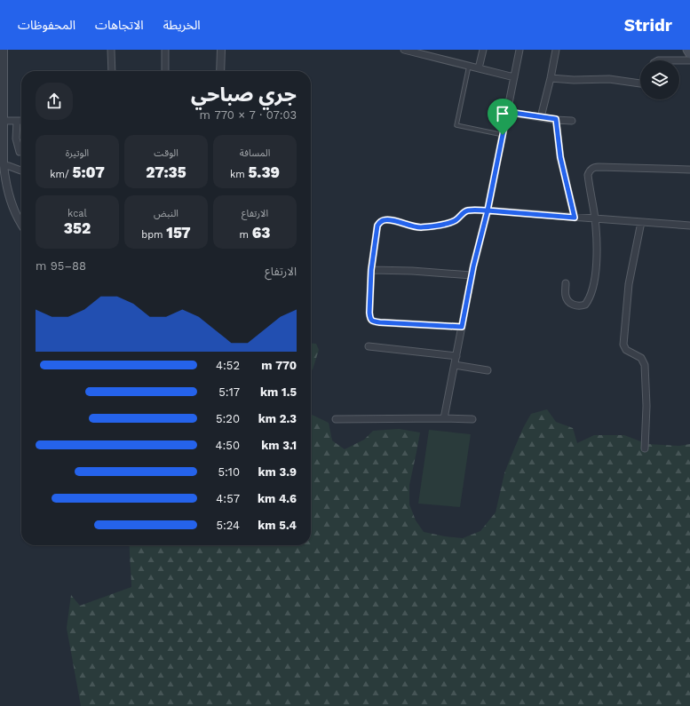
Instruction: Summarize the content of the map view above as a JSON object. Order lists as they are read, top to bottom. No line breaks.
{"page":{"header":"Stridr","nav":["الخريطة","الاتجاهات","المحفوظات"],"heading":["جري صباحي","07:03 · 7 × 770 m"],"stats":[["المسافة","5.39 km"],["الوقت","27:35"],["الوتيرة","5:07 /km"],["الارتفاع","63 m"],["النبض","157 bpm"],["kcal","352"]],"chart":["الارتفاع","88–95 m"],"list":[{"name":"770 m","note":"4:52"},{"name":"1.5 km","note":"5:17"},{"name":"2.3 km","note":"5:20"},{"name":"3.1 km","note":"4:50"},{"name":"3.9 km","note":"5:10"},{"name":"4.6 km","note":"4:57"},{"name":"5.4 km","note":"5:24"}]}}
